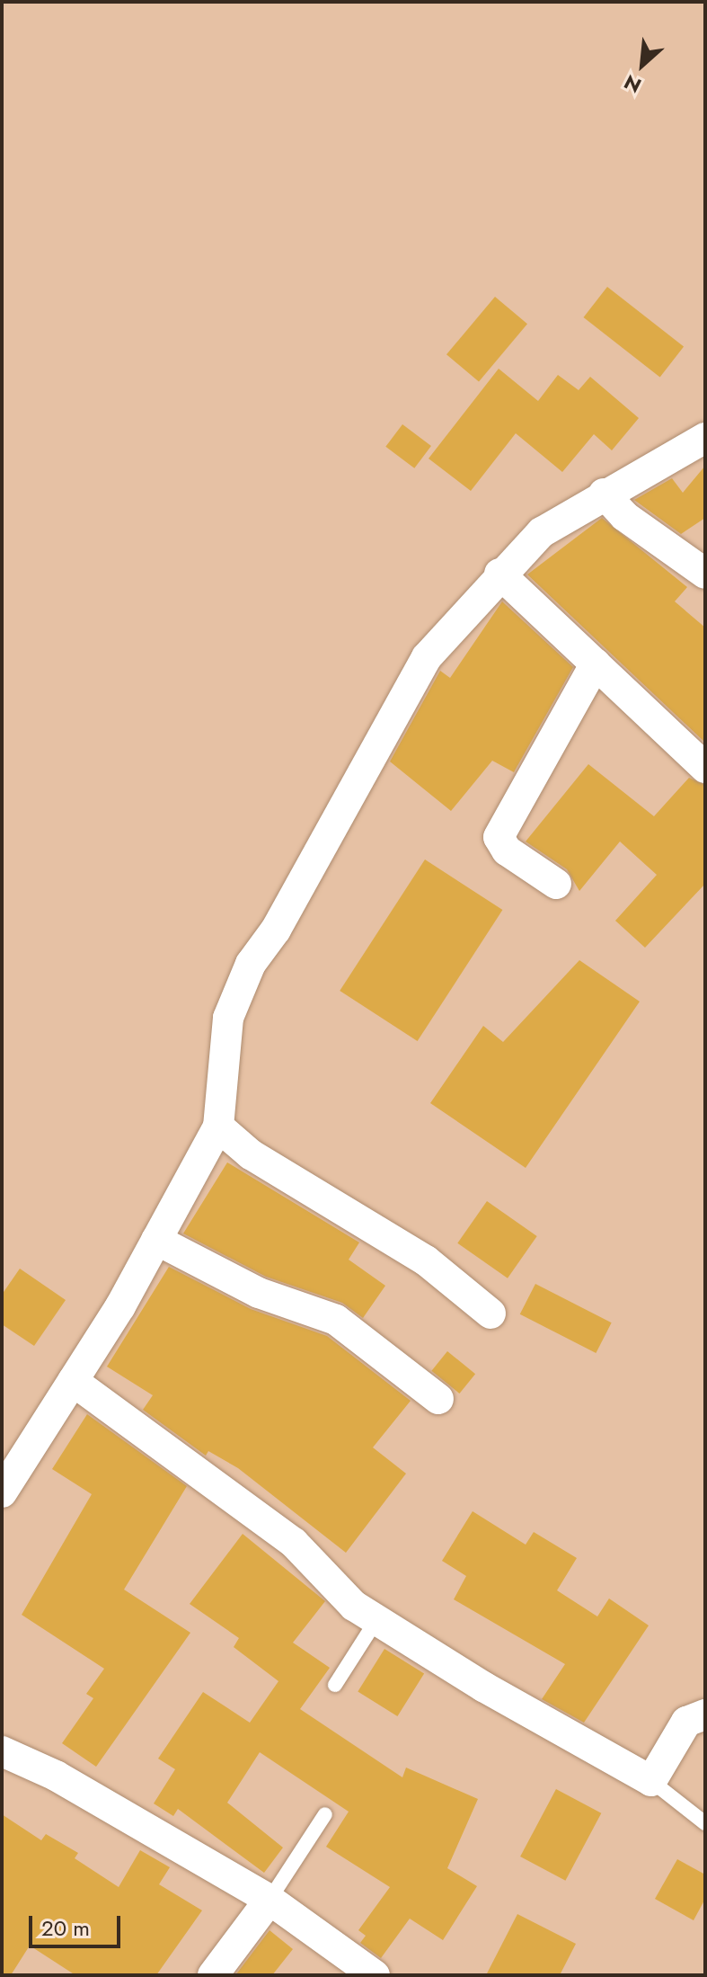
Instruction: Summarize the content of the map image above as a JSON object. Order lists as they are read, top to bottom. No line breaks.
{"scale_bar":"20 m","north":"bottom left"}
